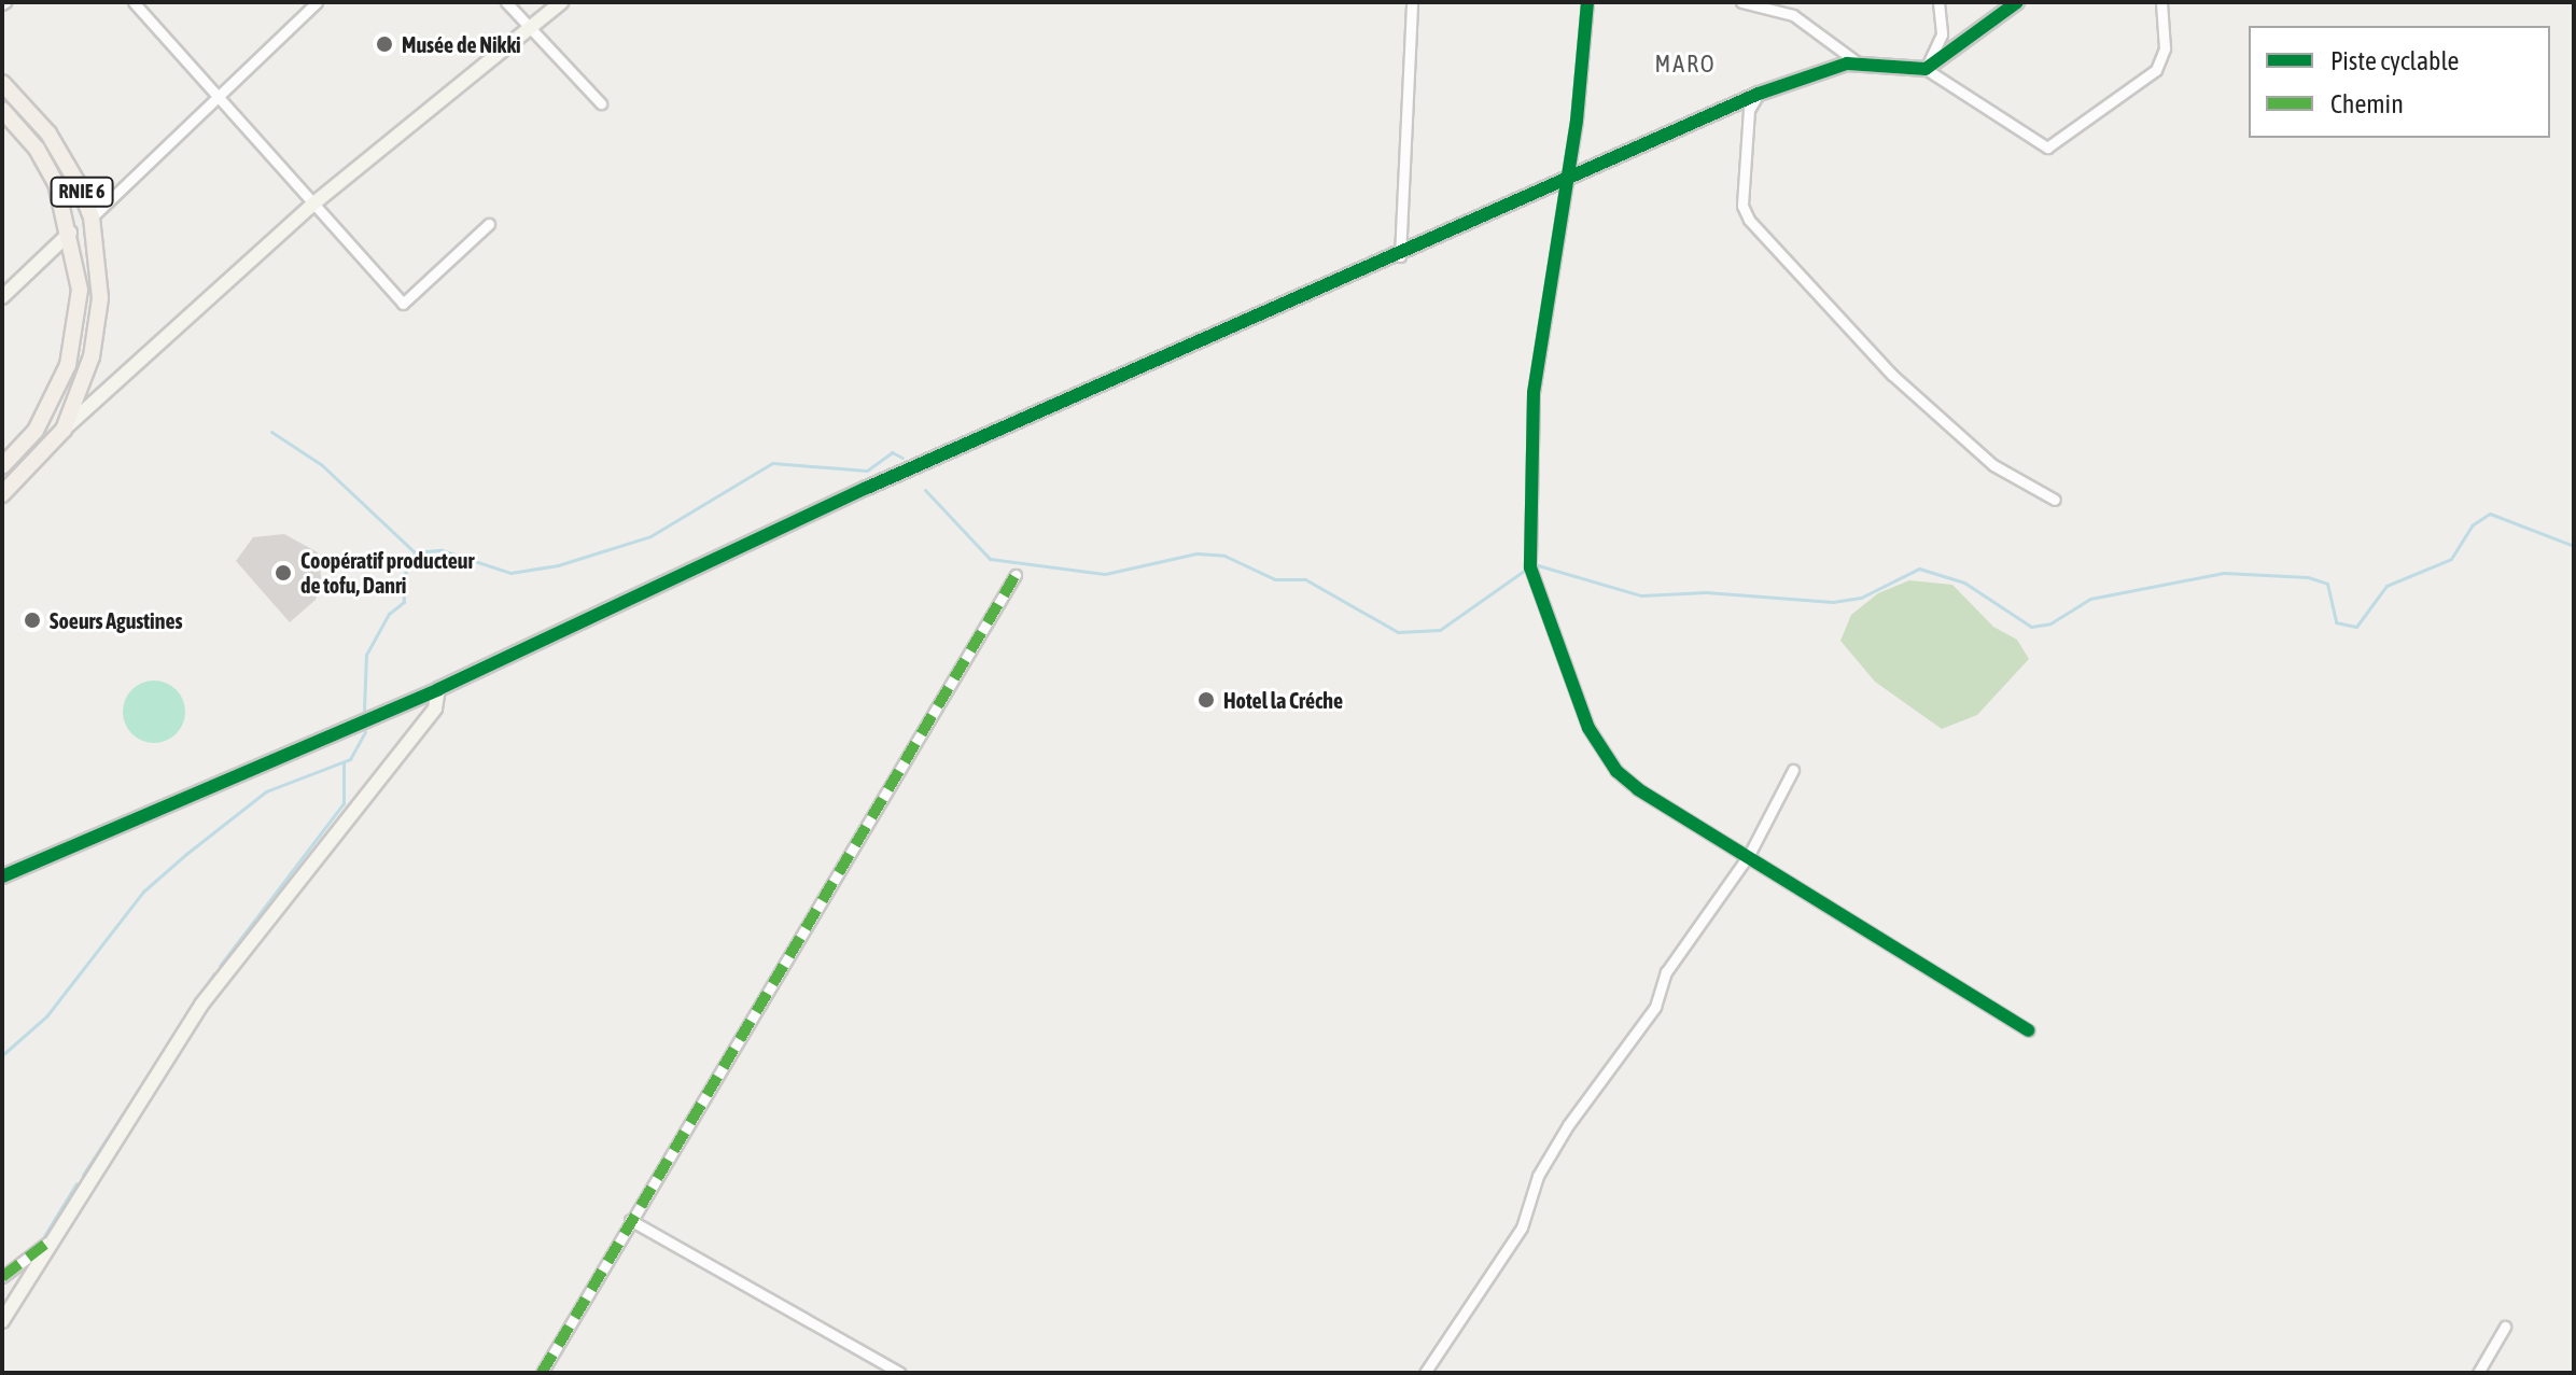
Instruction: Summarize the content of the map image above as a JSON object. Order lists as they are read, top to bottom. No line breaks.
{"streets":{"main road":["RNIE 6"]},"districts":["MARO"],"places":["Musée de Nikki","Coopératif producteur de tofu, Danri","Soeurs Agustines","Hotel la Créche"],"legend":["Piste cyclable","Chemin"]}
